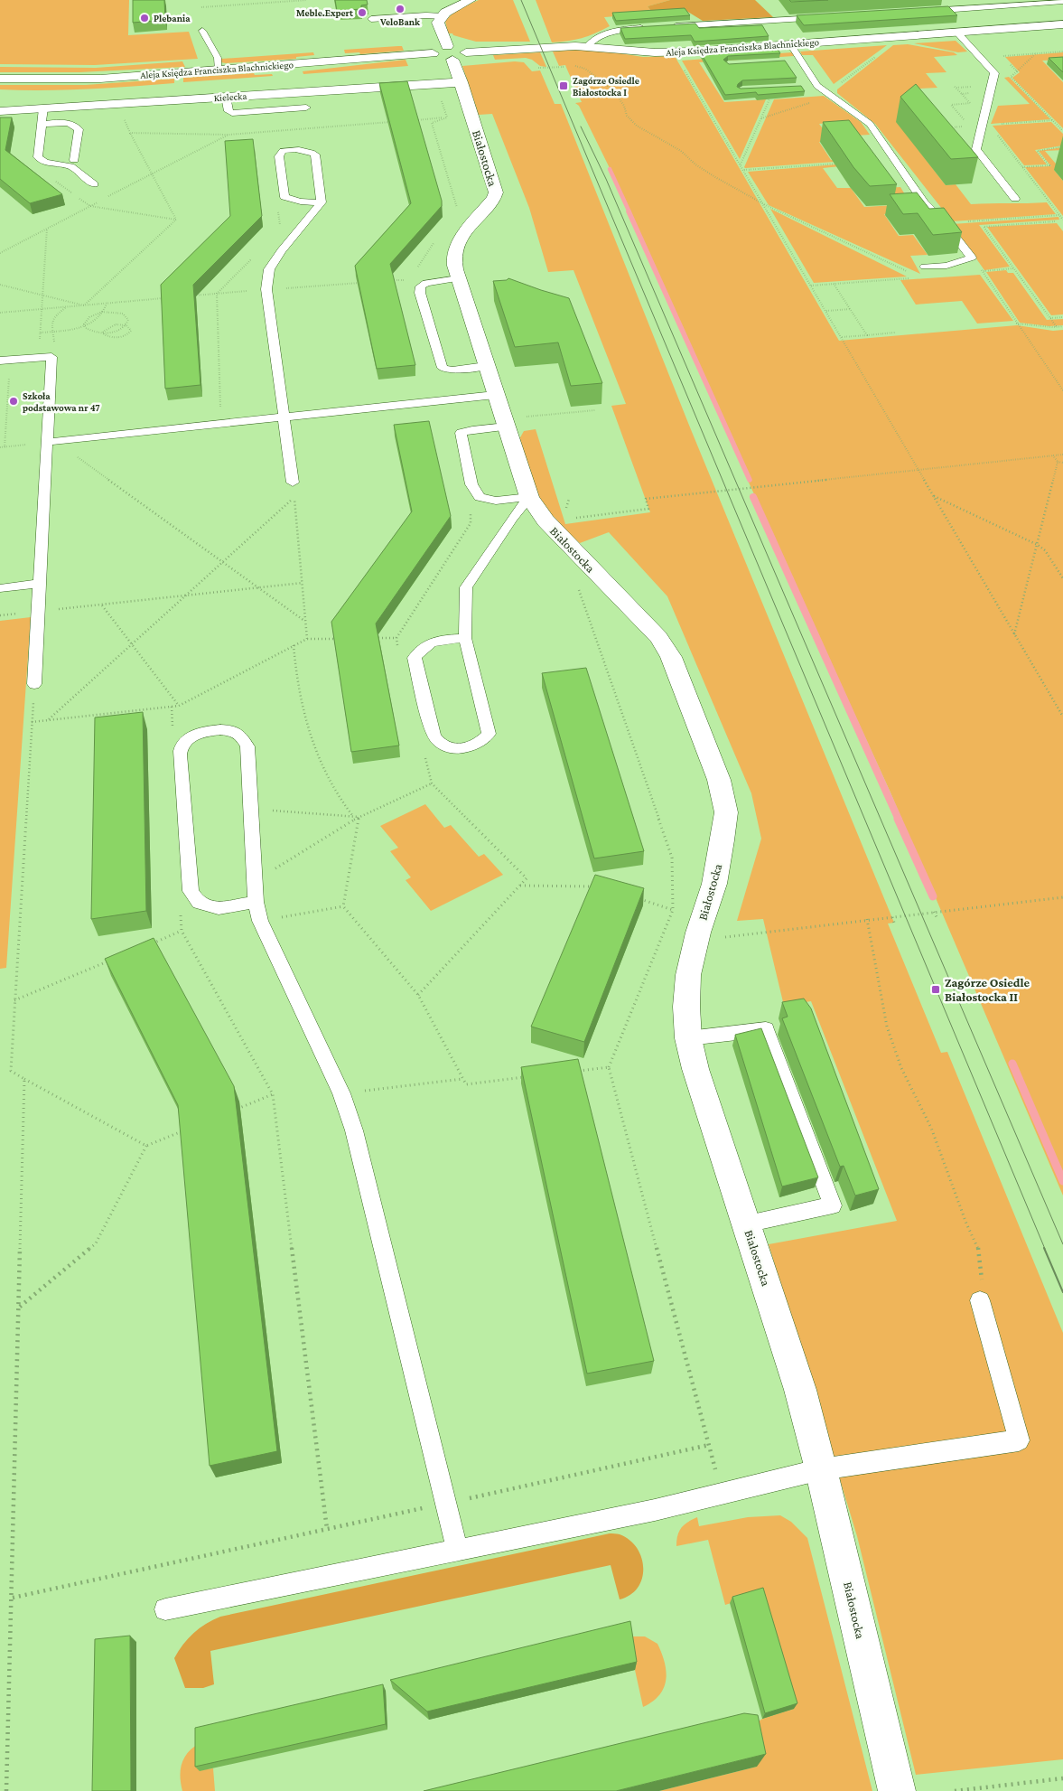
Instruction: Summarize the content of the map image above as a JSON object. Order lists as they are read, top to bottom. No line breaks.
{"streets":{"street":["Aleja Księdza Franciszka Blachnickiego","Kielecka","Białostocka"]},"crossings":[["Kielecka","Białostocka"]],"places":{"other":["VeloBank","Meble.Expert","Plebania","Szkoła podstawowa nr 47"],"transit":["Zagórze Osiedle Białostocka I","Zagórze Osiedle Białostocka II"]}}
